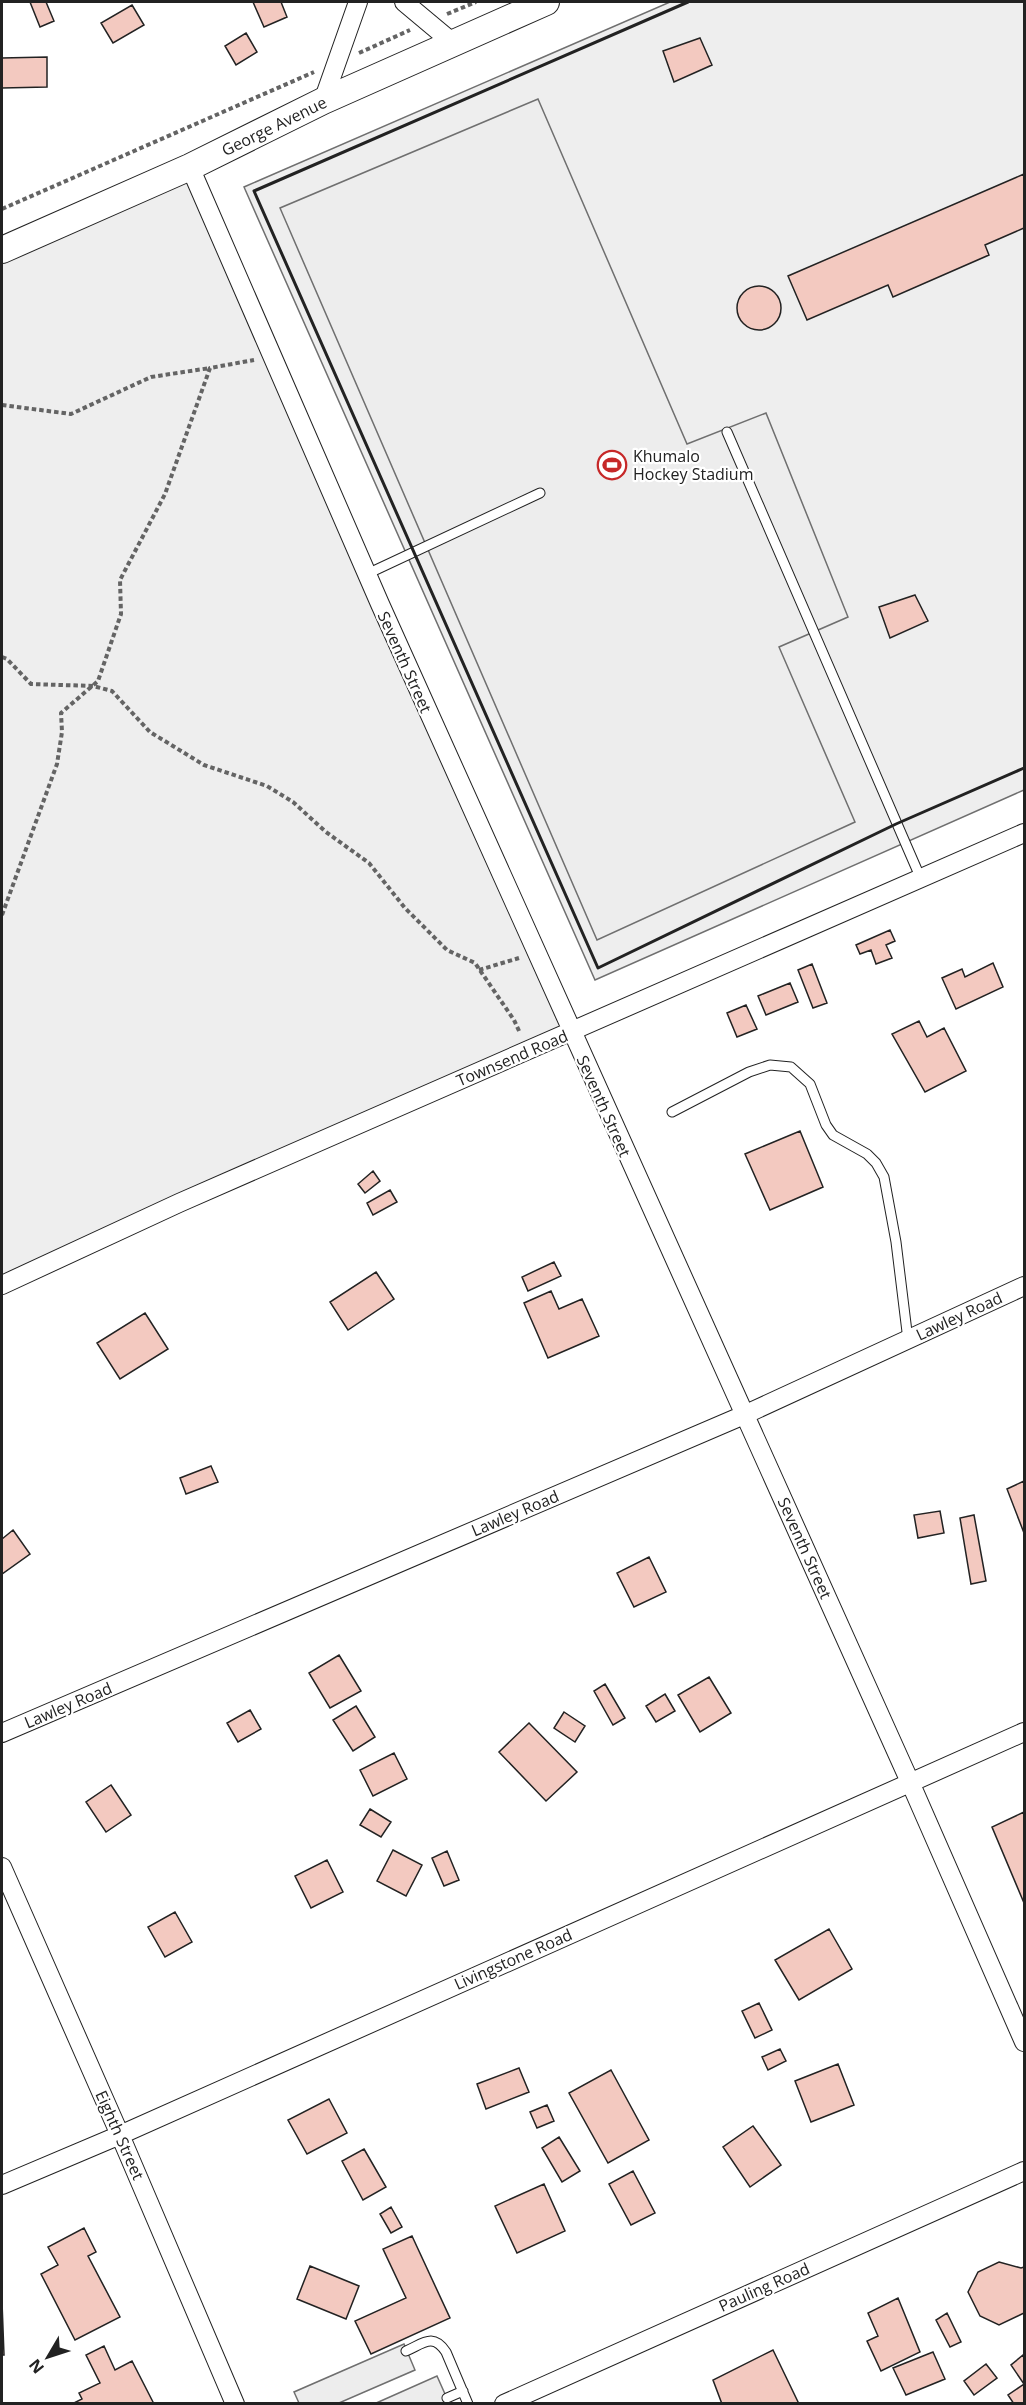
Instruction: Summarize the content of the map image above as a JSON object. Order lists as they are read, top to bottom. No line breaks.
{"streets":{"main road":["George Avenue"],"street":["Seventh Street","Townsend Road","Lawley Road","Livingstone Road","Eighth Street","Pauling Road"]},"crossings":[["George Avenue","Seventh Street"],["Seventh Street","Townsend Road"],["Seventh Street","Lawley Road"],["Seventh Street","Livingstone Road"],["Livingstone Road","Eighth Street"]],"places":{"sports":["Khumalo Hockey Stadium"]},"north":"bottom left"}
